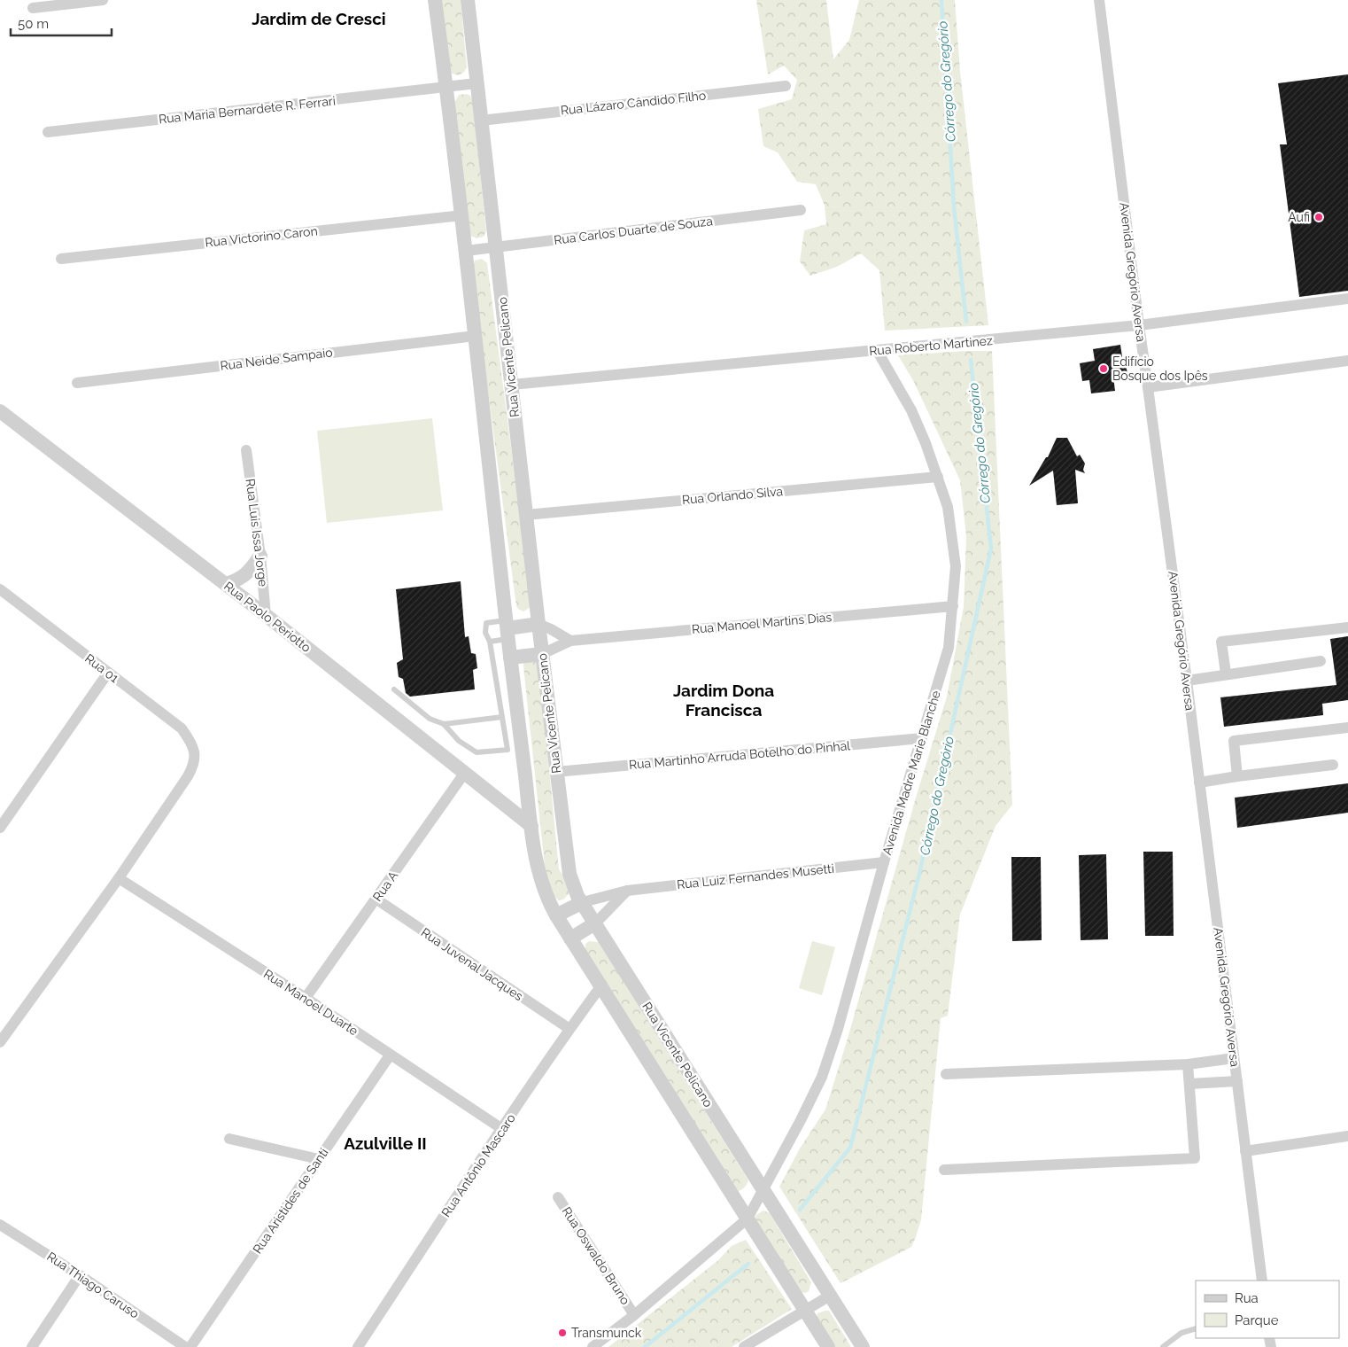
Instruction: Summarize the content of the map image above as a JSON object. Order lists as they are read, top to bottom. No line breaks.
{"streets":{"street":["Rua Lázaro Cândido Filho","Rua Maria Bernardete R. Ferrari","Rua Carlos Duarte de Souza","Rua Victorino Caron","Avenida Gregório Aversa","Rua Roberto Martinez","Rua Vicente Pelicano","Rua Neide Sampaio","Rua Orlando Silva","Rua Luis Issa Jorge","Rua Paolo Periotto","Rua Manoel Martins Dias","Rua 01","Rua Martinho Arruda Botelho do Pinhal","Avenida Madre Marie Blanche","Rua Luiz Fernandes Musetti","Rua A","Rua Juvenal Jacques","Rua Manoel Duarte","Rua Antônio Mascaro","Rua Aristides de Santi","Rua Oswaldo Bruno","Rua Thiago Caruso"]},"crossings":[["Rua Lázaro Cândido Filho","Rua Vicente Pelicano"],["Rua Maria Bernardete R. Ferrari","Rua Vicente Pelicano"],["Rua Carlos Duarte de Souza","Rua Vicente Pelicano"],["Avenida Gregório Aversa","Rua Roberto Martinez"],["Rua Roberto Martinez","Rua Vicente Pelicano"],["Rua Roberto Martinez","Avenida Madre Marie Blanche"],["Rua Vicente Pelicano","Rua Orlando Silva"],["Rua Vicente Pelicano","Rua Manoel Martins Dias"],["Rua Vicente Pelicano","Rua Martinho Arruda Botelho do Pinhal"],["Rua Vicente Pelicano","Avenida Madre Marie Blanche"],["Rua Vicente Pelicano","Rua Luiz Fernandes Musetti"],["Rua Orlando Silva","Avenida Madre Marie Blanche"],["Rua Luis Issa Jorge","Rua Paolo Periotto"],["Rua Paolo Periotto","Rua A"],["Rua Manoel Martins Dias","Avenida Madre Marie Blanche"],["Rua 01","Rua Manoel Duarte"],["Rua Martinho Arruda Botelho do Pinhal","Avenida Madre Marie Blanche"],["Avenida Madre Marie Blanche","Rua Luiz Fernandes Musetti"],["Avenida Madre Marie Blanche","Rua Oswaldo Bruno"],["Rua A","Rua Juvenal Jacques"],["Rua A","Rua Manoel Duarte"],["Rua Juvenal Jacques","Rua Antônio Mascaro"],["Rua Manoel Duarte","Rua Antônio Mascaro"],["Rua Manoel Duarte","Rua Aristides de Santi"]],"districts":["Jardim de Cresci","Jardim Dona Francisca","Azulville II"],"water":["Córrego do Gregório"],"places":["Aufi","Edifício Bosque dos Ipês","Transmunck"],"legend":["Rua","Parque"],"scale_bar":"50 m"}
